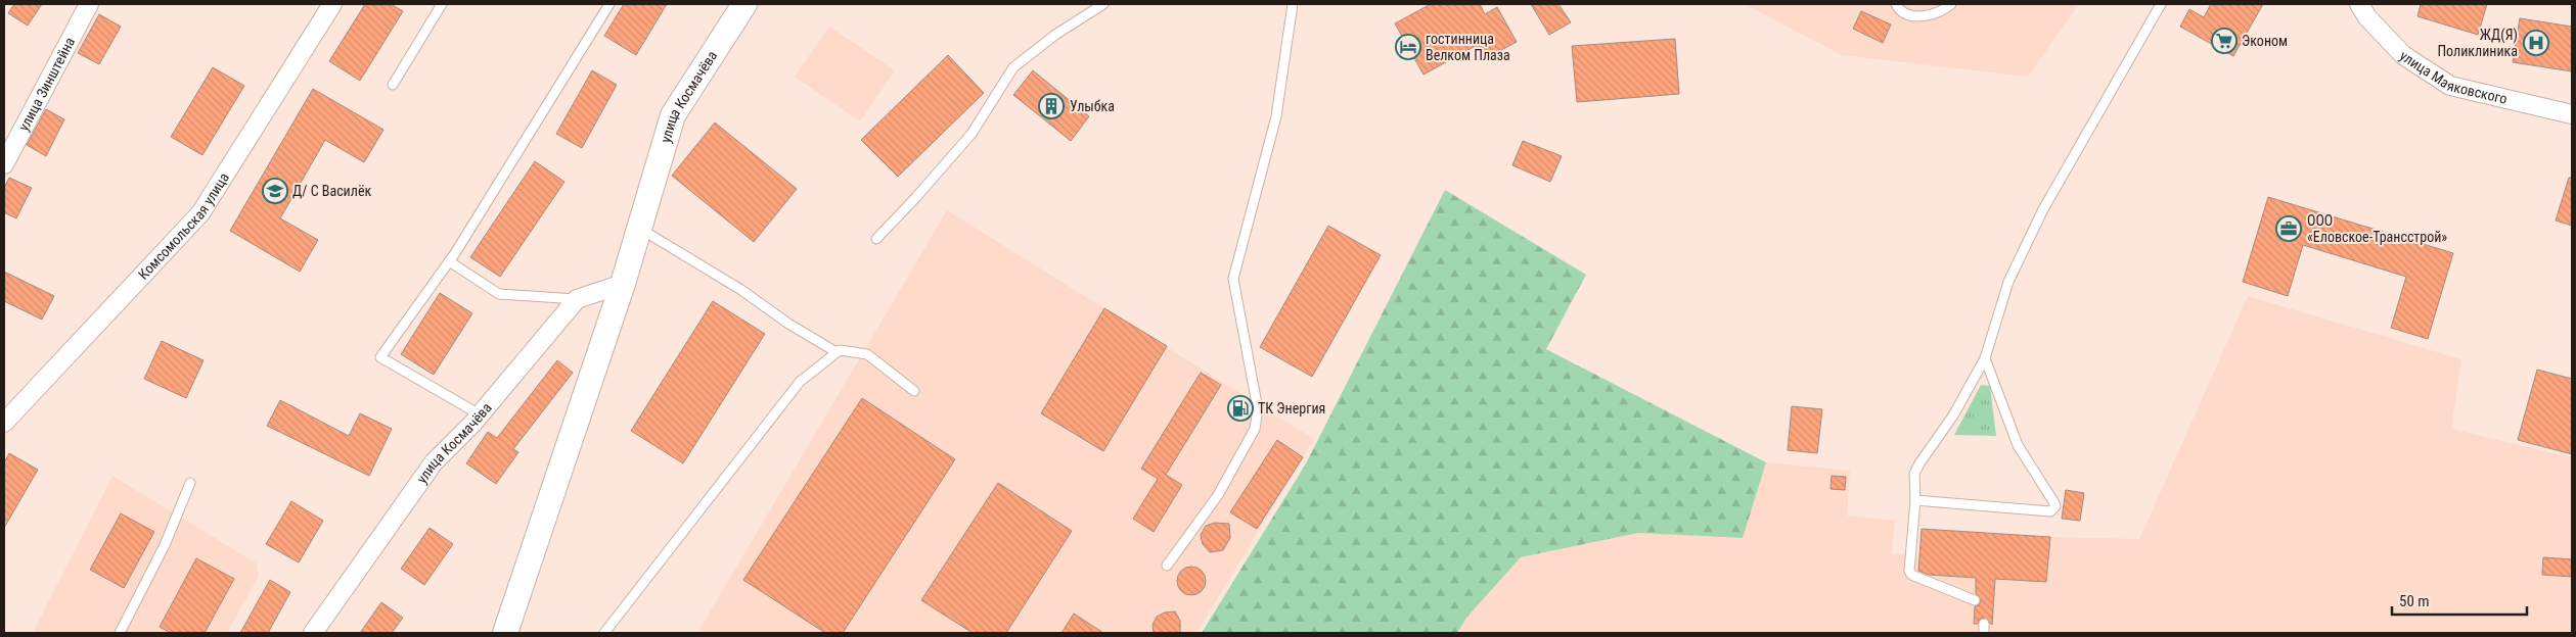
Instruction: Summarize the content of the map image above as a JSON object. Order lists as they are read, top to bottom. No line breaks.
{"streets":{"main road":["улица Космачёва"],"street":["улица Маяковского","улица Зинштейна","Комсомольская улица"]},"places":{"supermarket":["Эконом"],"hospital":["ЖД(Я) Поликлиника"],"hotel":["гостинница Велком Плаза"],"building":["Улыбка"],"school or university":["Д/ С Василёк"],"office":["ООО «Еловское-Трансстрой»"],"fuel station":["ТК Энергия"]},"scale_bar":"50 m"}
